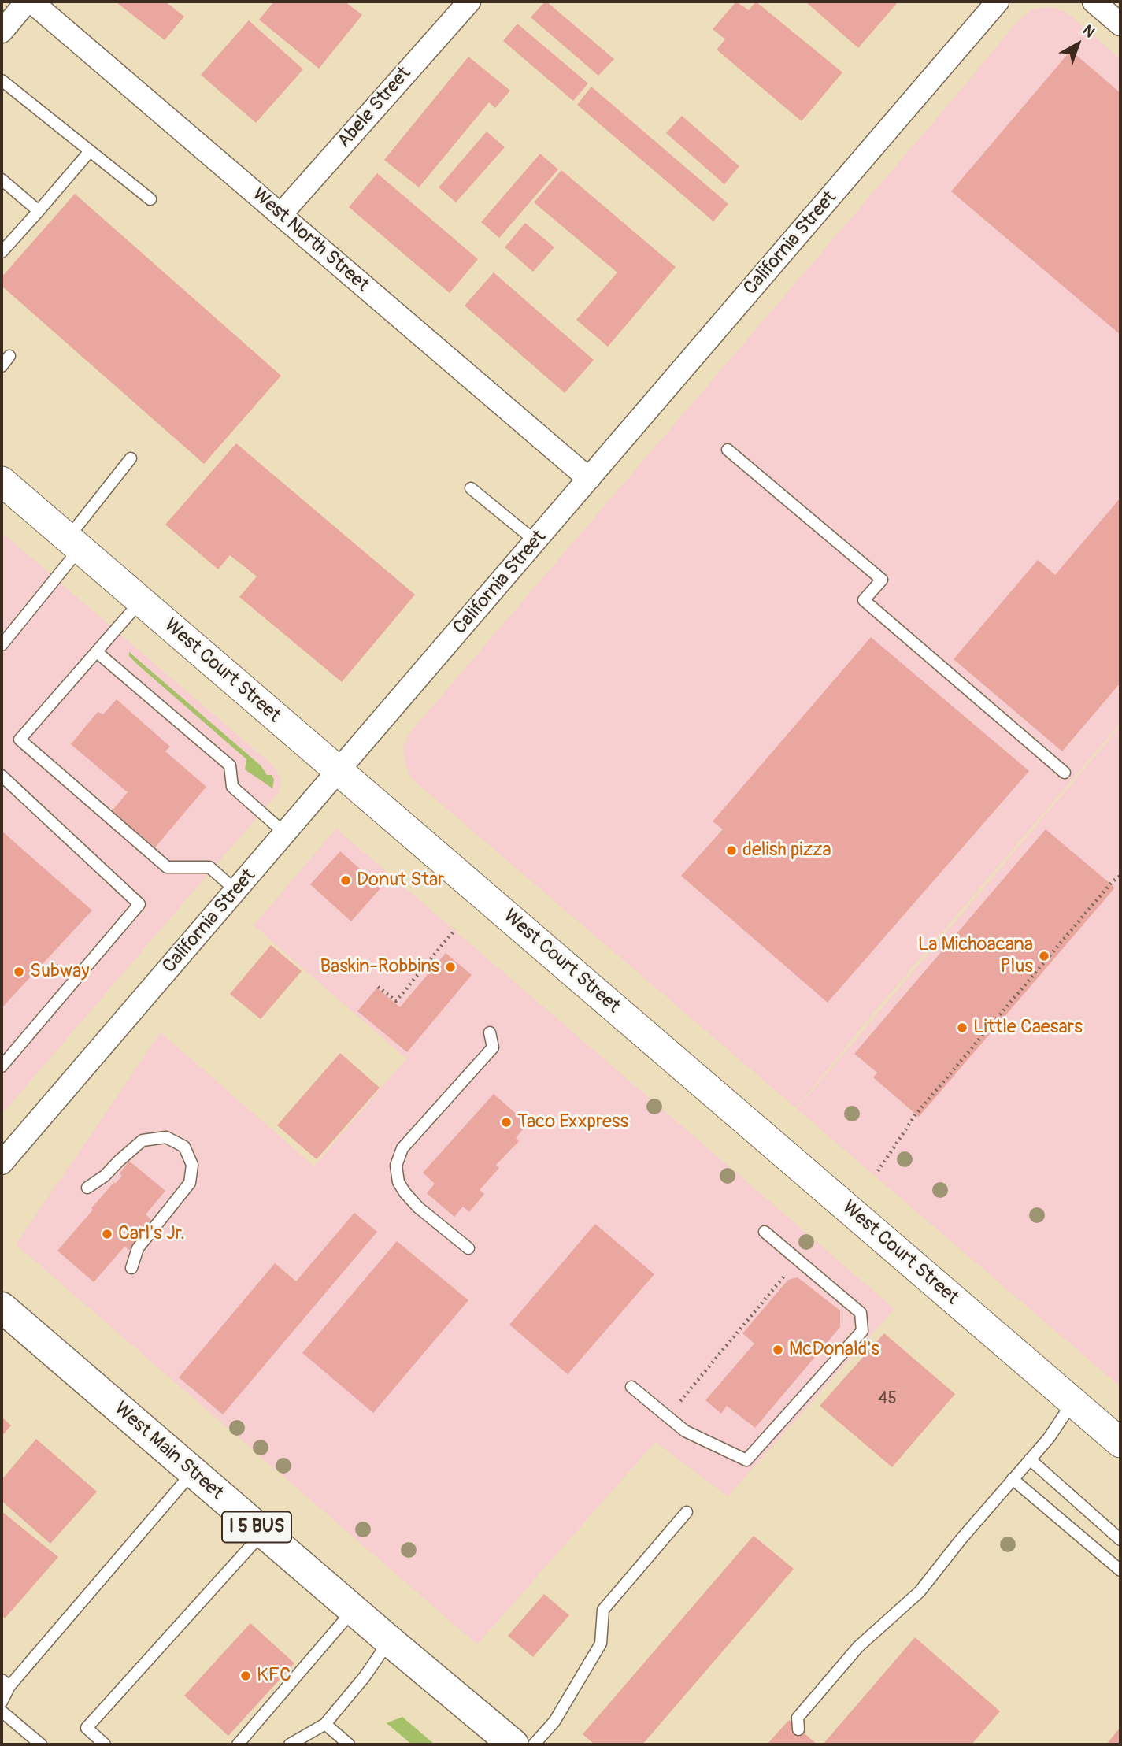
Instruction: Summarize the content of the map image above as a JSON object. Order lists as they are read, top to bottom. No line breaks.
{"streets":{"main road":["West Main Street","I 5 BUS"],"street":["Abele Street","West North Street","California Street","West Court Street"]},"crossings":[["Abele Street","West North Street"],["West North Street","California Street"],["California Street","West Court Street"]],"places":["delish pizza","Donut Star","La Michoacana Plus","Baskin-Robbins","Subway","Little Caesars","Taco Exxpress","Carl's Jr.","McDonald's","KFC"],"house_numbers":["45"],"north":"top right"}
